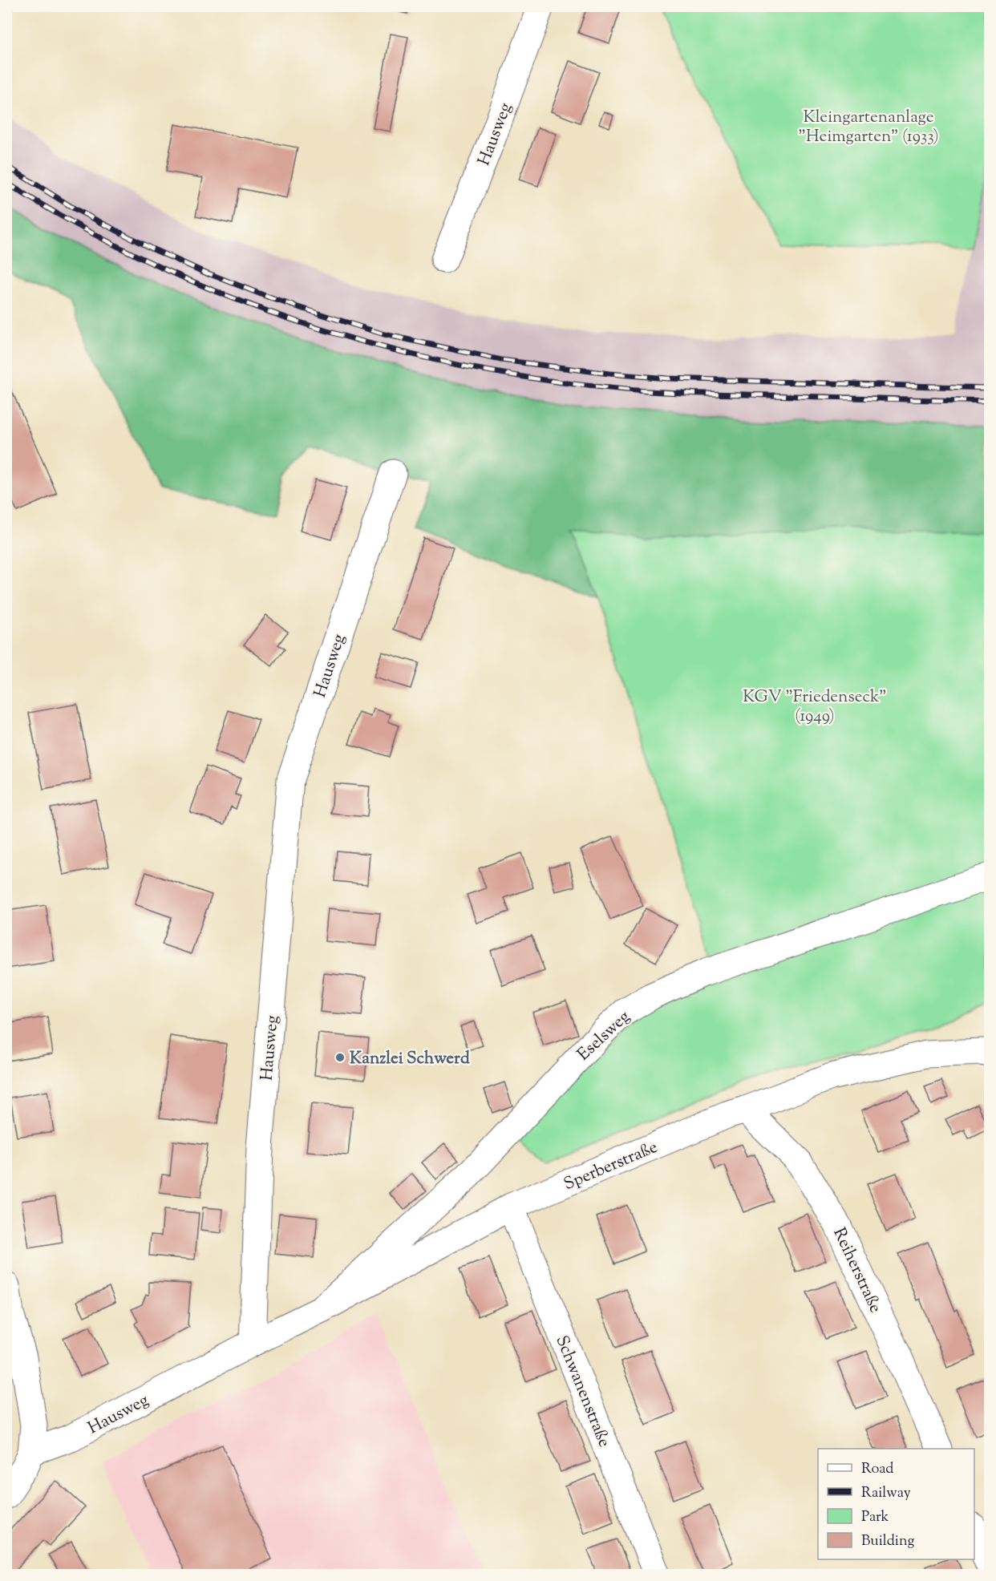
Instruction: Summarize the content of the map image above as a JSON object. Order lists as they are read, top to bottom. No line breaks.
{"streets":{"street":["Hausweg","Eselsweg","Sperberstraße","Reiherstraße","Schwanenstraße"]},"crossings":[["Hausweg","Sperberstraße"],["Eselsweg","Sperberstraße"],["Sperberstraße","Reiherstraße"],["Sperberstraße","Schwanenstraße"]],"parks":["Kleingartenanlage \"Heimgarten\" (1933)","KGV \"Friedenseck\" (1949)"],"places":["Kanzlei Schwerd"],"legend":["Road","Railway","Park","Building"]}
